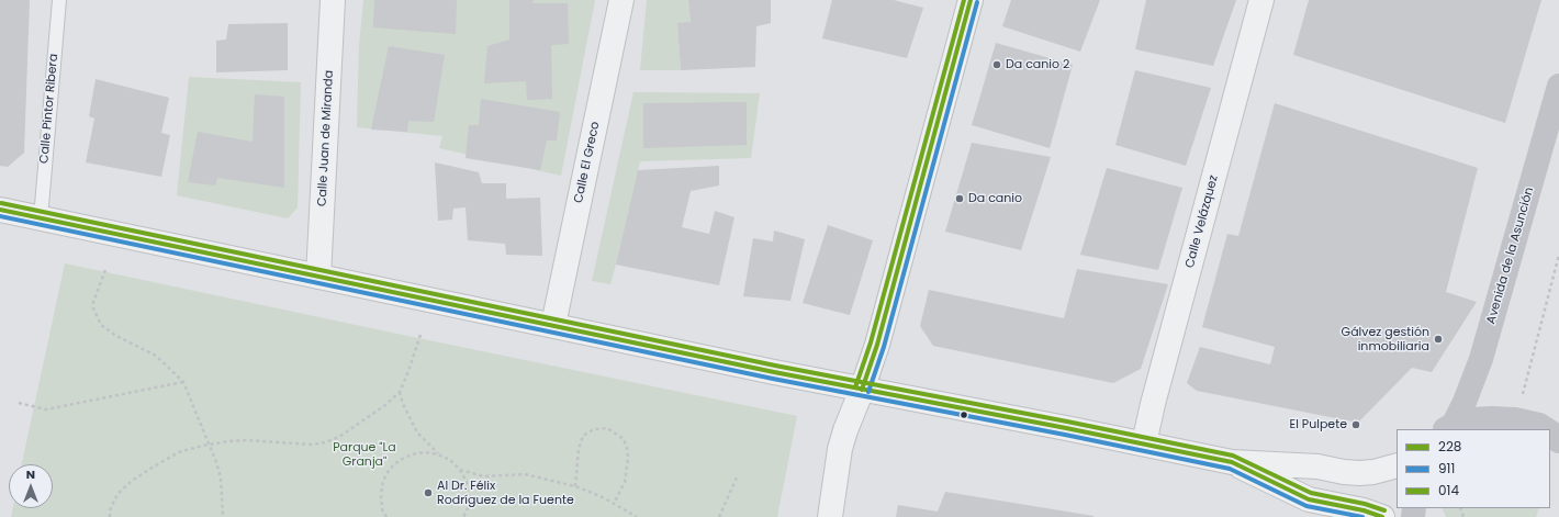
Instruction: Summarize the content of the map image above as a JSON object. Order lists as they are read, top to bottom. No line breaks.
{"streets":{"main road":["Avenida de la Asunción"],"street":["Calle Juan de Miranda","Calle El Greco","Calle Velázquez"],"lane":["Calle Pintor Ribera"]},"parks":["Parque \"La Granja\""],"places":["Da canio 2","Da canio","Gálvez gestión inmobiliaria","El Pulpete","Al Dr. Félix Rodríguez de la Fuente"],"lines":["transit line 228","transit line 014","transit line 911"],"legend":["228","911","014"],"north":"top"}
